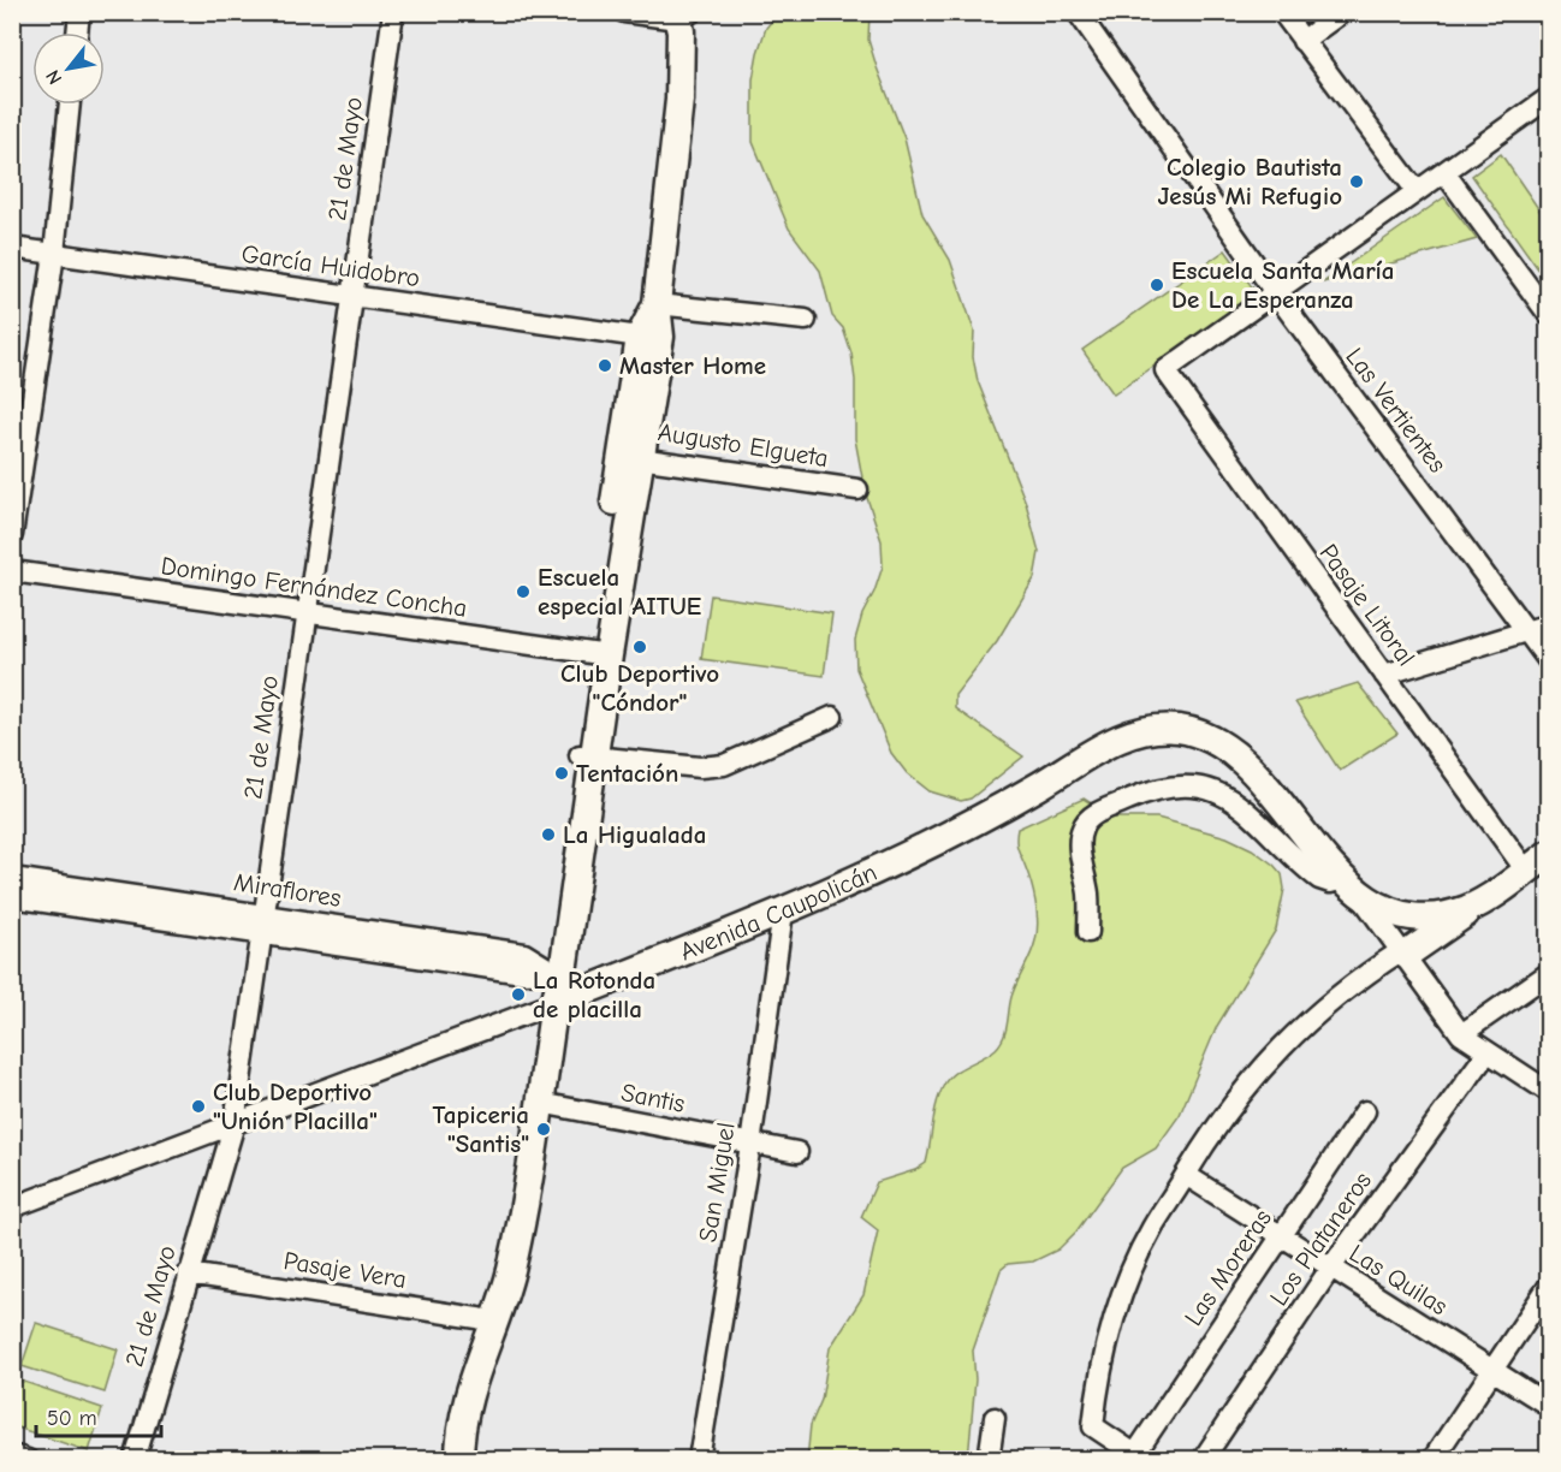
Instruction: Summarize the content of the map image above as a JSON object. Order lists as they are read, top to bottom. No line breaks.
{"streets":{"main road":["Avenida Caupolicán"],"street":["21 de Mayo","García Huidobro","Las Vertientes","Augusto Elgueta","Domingo Fernández Concha","Pasaje Litoral","Miraflores","Santis","San Miguel","Los Plataneros","Las Moreras","Pasaje Vera","Las Quilas"]},"crossings":[["21 de Mayo","García Huidobro"],["21 de Mayo","Domingo Fernández Concha"],["21 de Mayo","Miraflores"],["21 de Mayo","Avenida Caupolicán"],["21 de Mayo","Pasaje Vera"],["Las Vertientes","Pasaje Litoral"],["Avenida Caupolicán","San Miguel"],["Santis","San Miguel"],["Los Plataneros","Las Quilas"],["Las Moreras","Las Quilas"]],"places":["Colegio Bautista Jesús Mi Refugio","Escuela Santa María De La Esperanza","Master Home","Escuela especial AITUE","Club Deportivo \"Cóndor\"","Tentación","La Higualada","La Rotonda de placilla","Club Deportivo \"Unión Placilla\"","Tapiceria \"Santis\""],"scale_bar":"50 m","north":"bottom left"}
